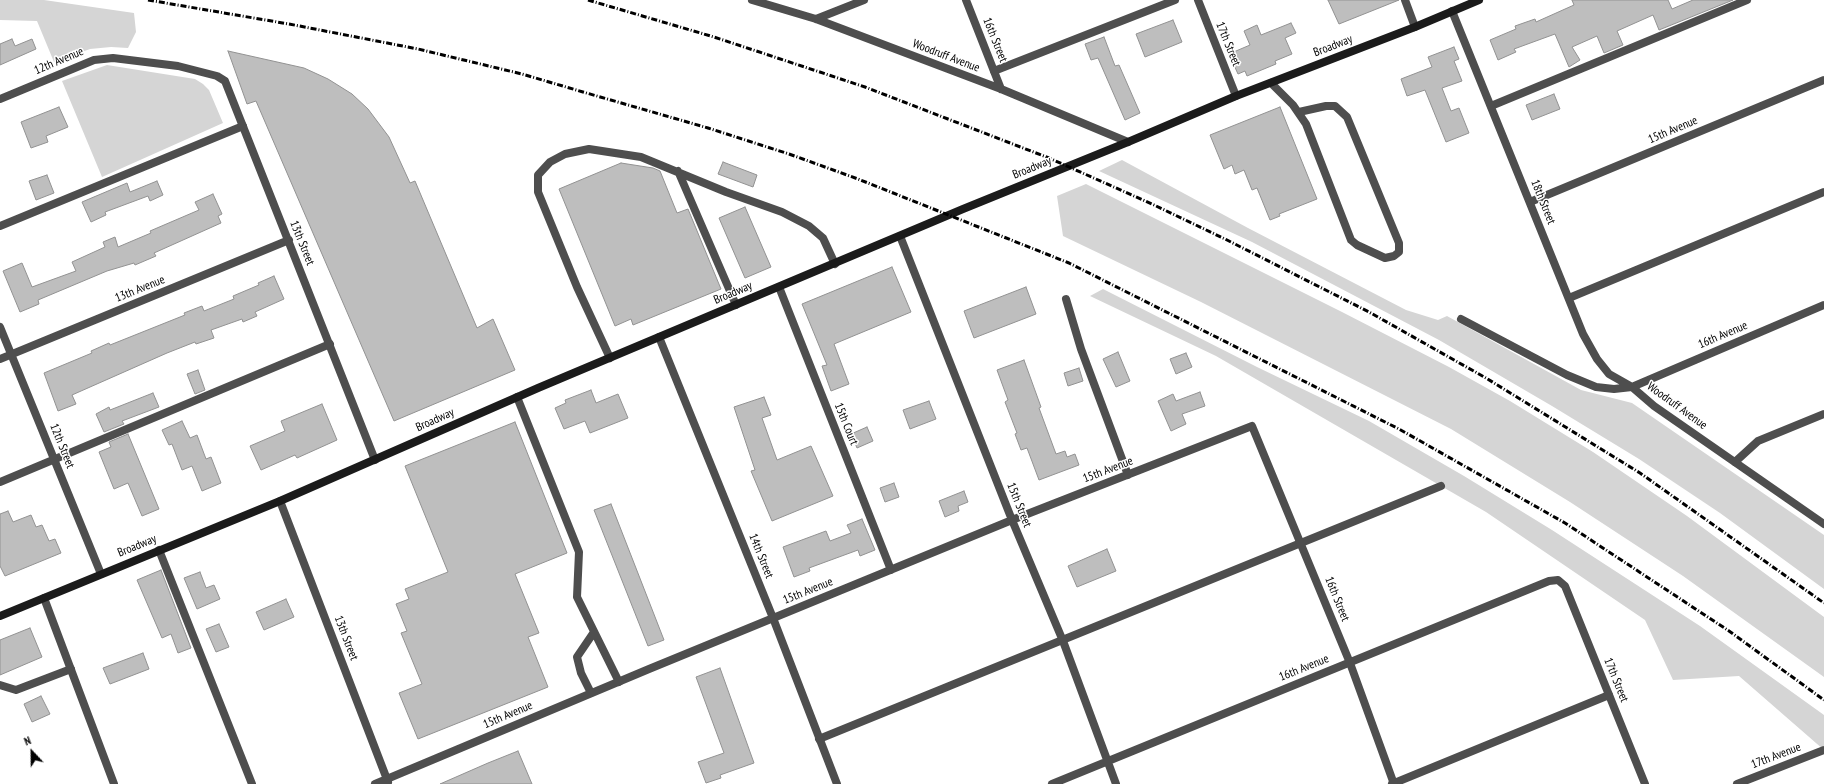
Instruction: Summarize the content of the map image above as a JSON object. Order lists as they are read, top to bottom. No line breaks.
{"streets":{"main road":["Broadway"],"street":["16th Street","17th Street","Woodruff Avenue","12th Avenue","15th Avenue","18th Street","13th Street","13th Avenue","16th Avenue","15th Court","12th Street","15th Street","14th Street","17th Avenue"]},"crossings":[["16th Street","Woodruff Avenue"],["16th Street","15th Avenue"],["16th Street","16th Avenue"],["17th Street","Broadway"],["17th Street","16th Avenue"],["Broadway","Woodruff Avenue"],["Broadway","18th Street"],["Broadway","13th Street"],["Broadway","15th Court"],["Broadway","12th Street"],["Broadway","15th Street"],["Broadway","14th Street"],["Woodruff Avenue","18th Street"],["Woodruff Avenue","16th Avenue"],["12th Avenue","13th Street"],["15th Avenue","18th Street"],["15th Avenue","13th Street"],["15th Avenue","15th Court"],["15th Avenue","15th Street"],["15th Avenue","14th Street"],["18th Street","16th Avenue"],["13th Street","13th Avenue"],["13th Avenue","12th Street"],["16th Avenue","15th Street"]],"north":"top"}
